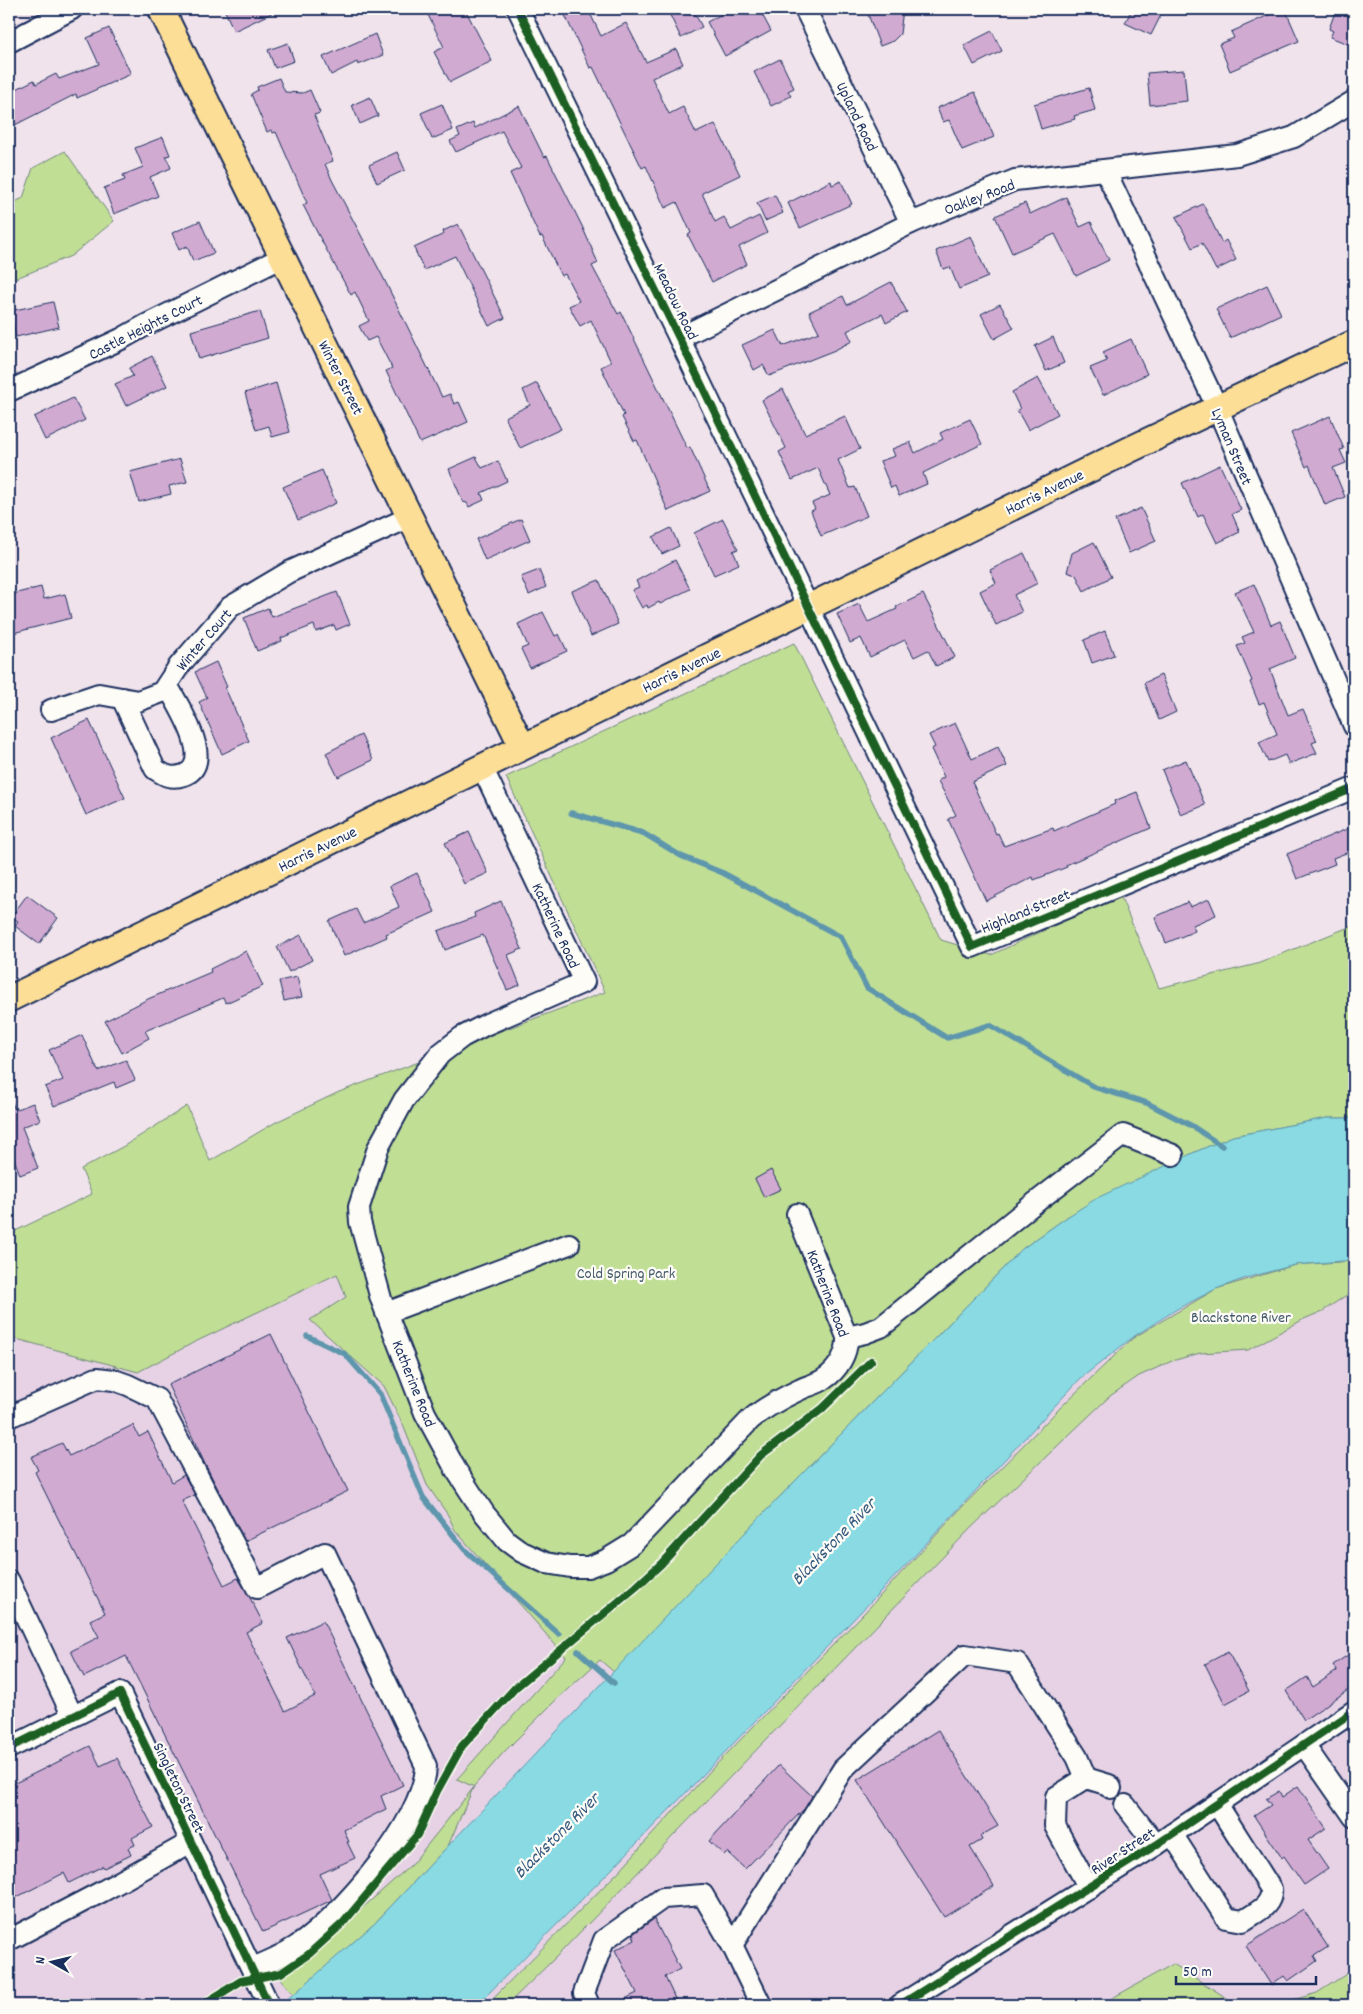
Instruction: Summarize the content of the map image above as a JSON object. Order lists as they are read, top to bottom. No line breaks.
{"streets":{"main road":["Winter Street","Harris Avenue"],"street":["Upland Road","Oakley Road","Meadow Road","Castle Heights Court","Lyman Street","Winter Court","Highland Street","Katherine Road","Singleton Street","River Street"]},"crossings":[["Upland Road","Oakley Road"],["Oakley Road","Meadow Road"],["Oakley Road","Lyman Street"],["Meadow Road","Harris Avenue"],["Meadow Road","Highland Street"],["Castle Heights Court","Winter Street"],["Winter Street","Harris Avenue"],["Winter Street","Winter Court"],["Lyman Street","Harris Avenue"],["Harris Avenue","Highland Street"],["Harris Avenue","Katherine Road"]],"water":["Blackstone River"],"parks":["Cold Spring Park","Blackstone River"],"scale_bar":"50 m","north":"left"}
